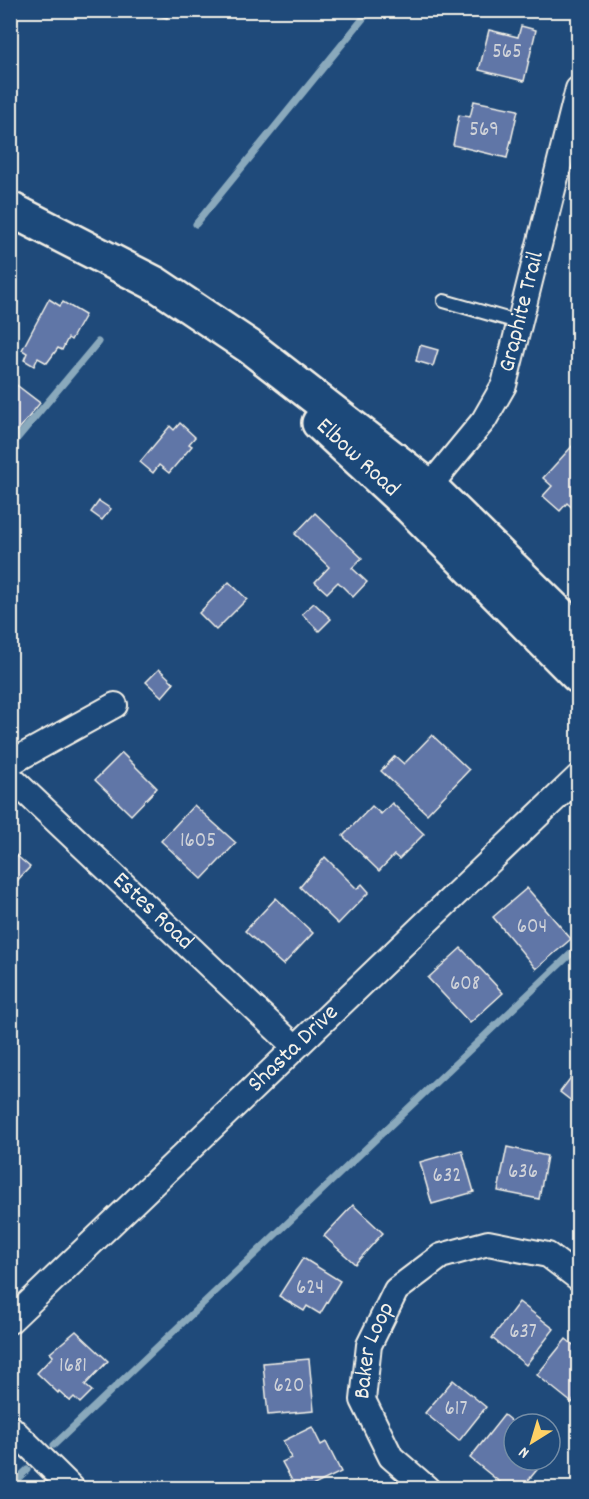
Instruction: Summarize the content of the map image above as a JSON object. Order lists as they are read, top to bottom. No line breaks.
{"streets":{"main road":["Elbow Road"],"street":["Graphite Trail","Estes Road","Shasta Drive","Baker Loop"]},"crossings":[["Graphite Trail","Elbow Road"],["Estes Road","Shasta Drive"]],"house_numbers":["565","569","1605","604","608","636","632","624","637","1681","620","617"],"north":"bottom left"}
